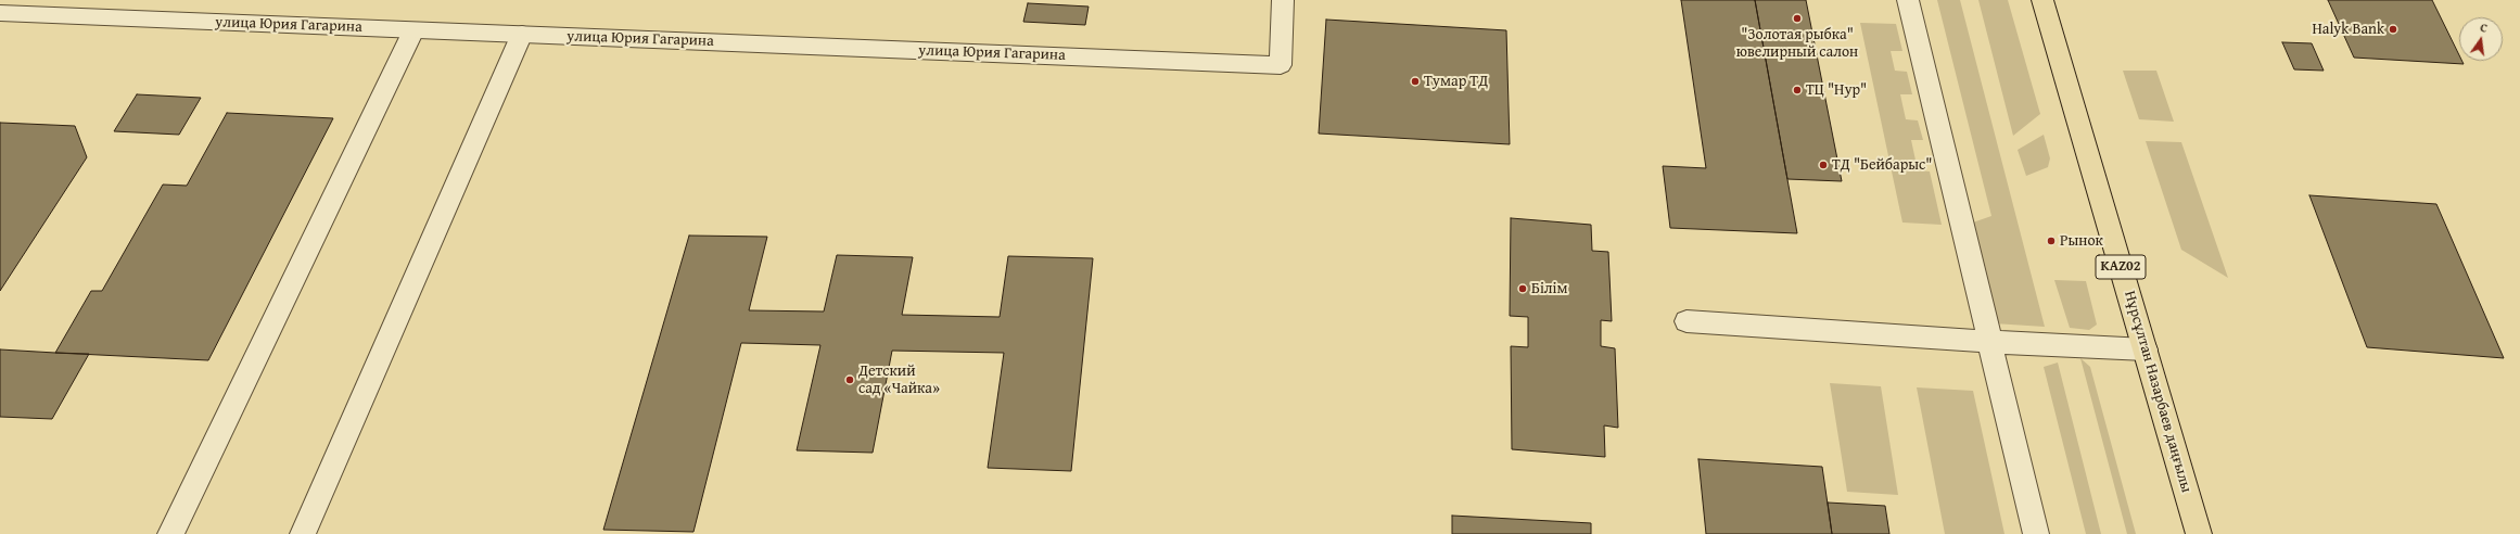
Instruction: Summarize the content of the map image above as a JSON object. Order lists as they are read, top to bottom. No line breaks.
{"streets":{"highway":["KАZ02","Нұрсұлтан Назарбаев даңғылы"],"street":["улица Юрия Гагарина"]},"places":["\"Золотая рыбка\" ювелирный салон","Halyk Bank","Тумар ТД","ТЦ \"Нур\"","ТД \"Бейбарыс\"","Рынок","Білім","Детский сад «Чайка»"],"north":"top"}
